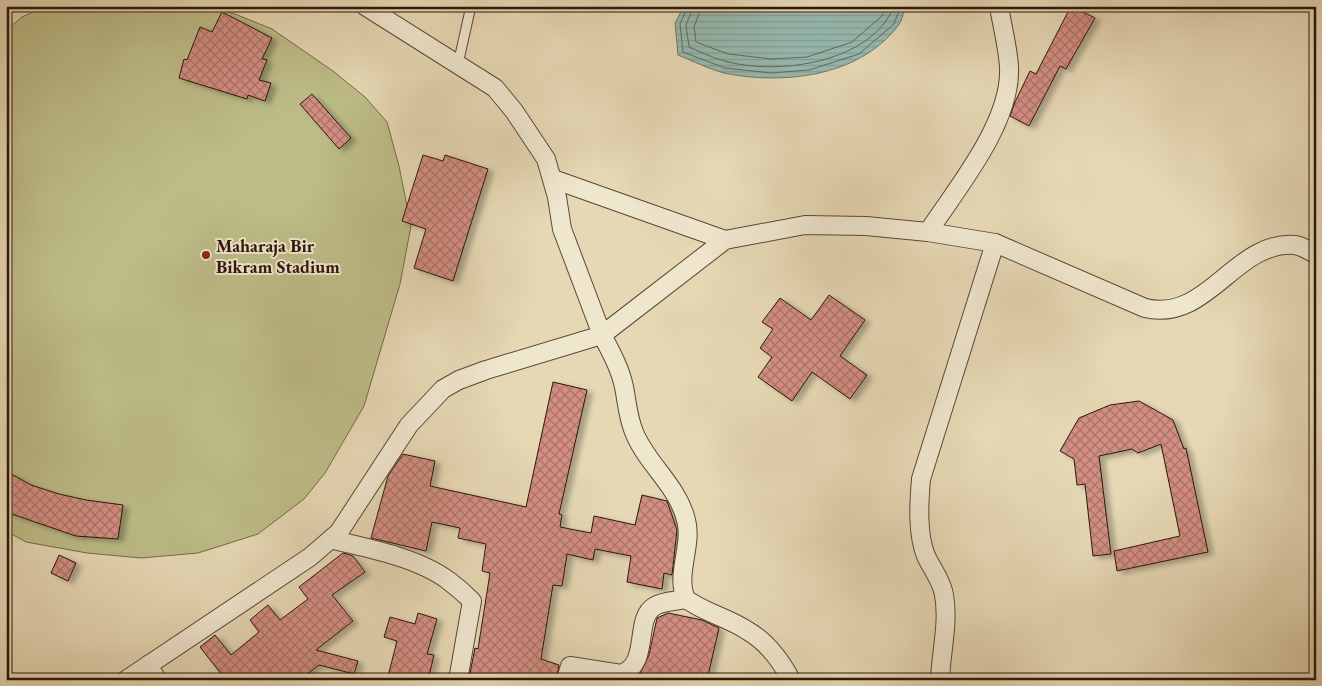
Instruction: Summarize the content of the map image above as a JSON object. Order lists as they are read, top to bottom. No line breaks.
{"places":["Maharaja Bir Bikram Stadium"]}
